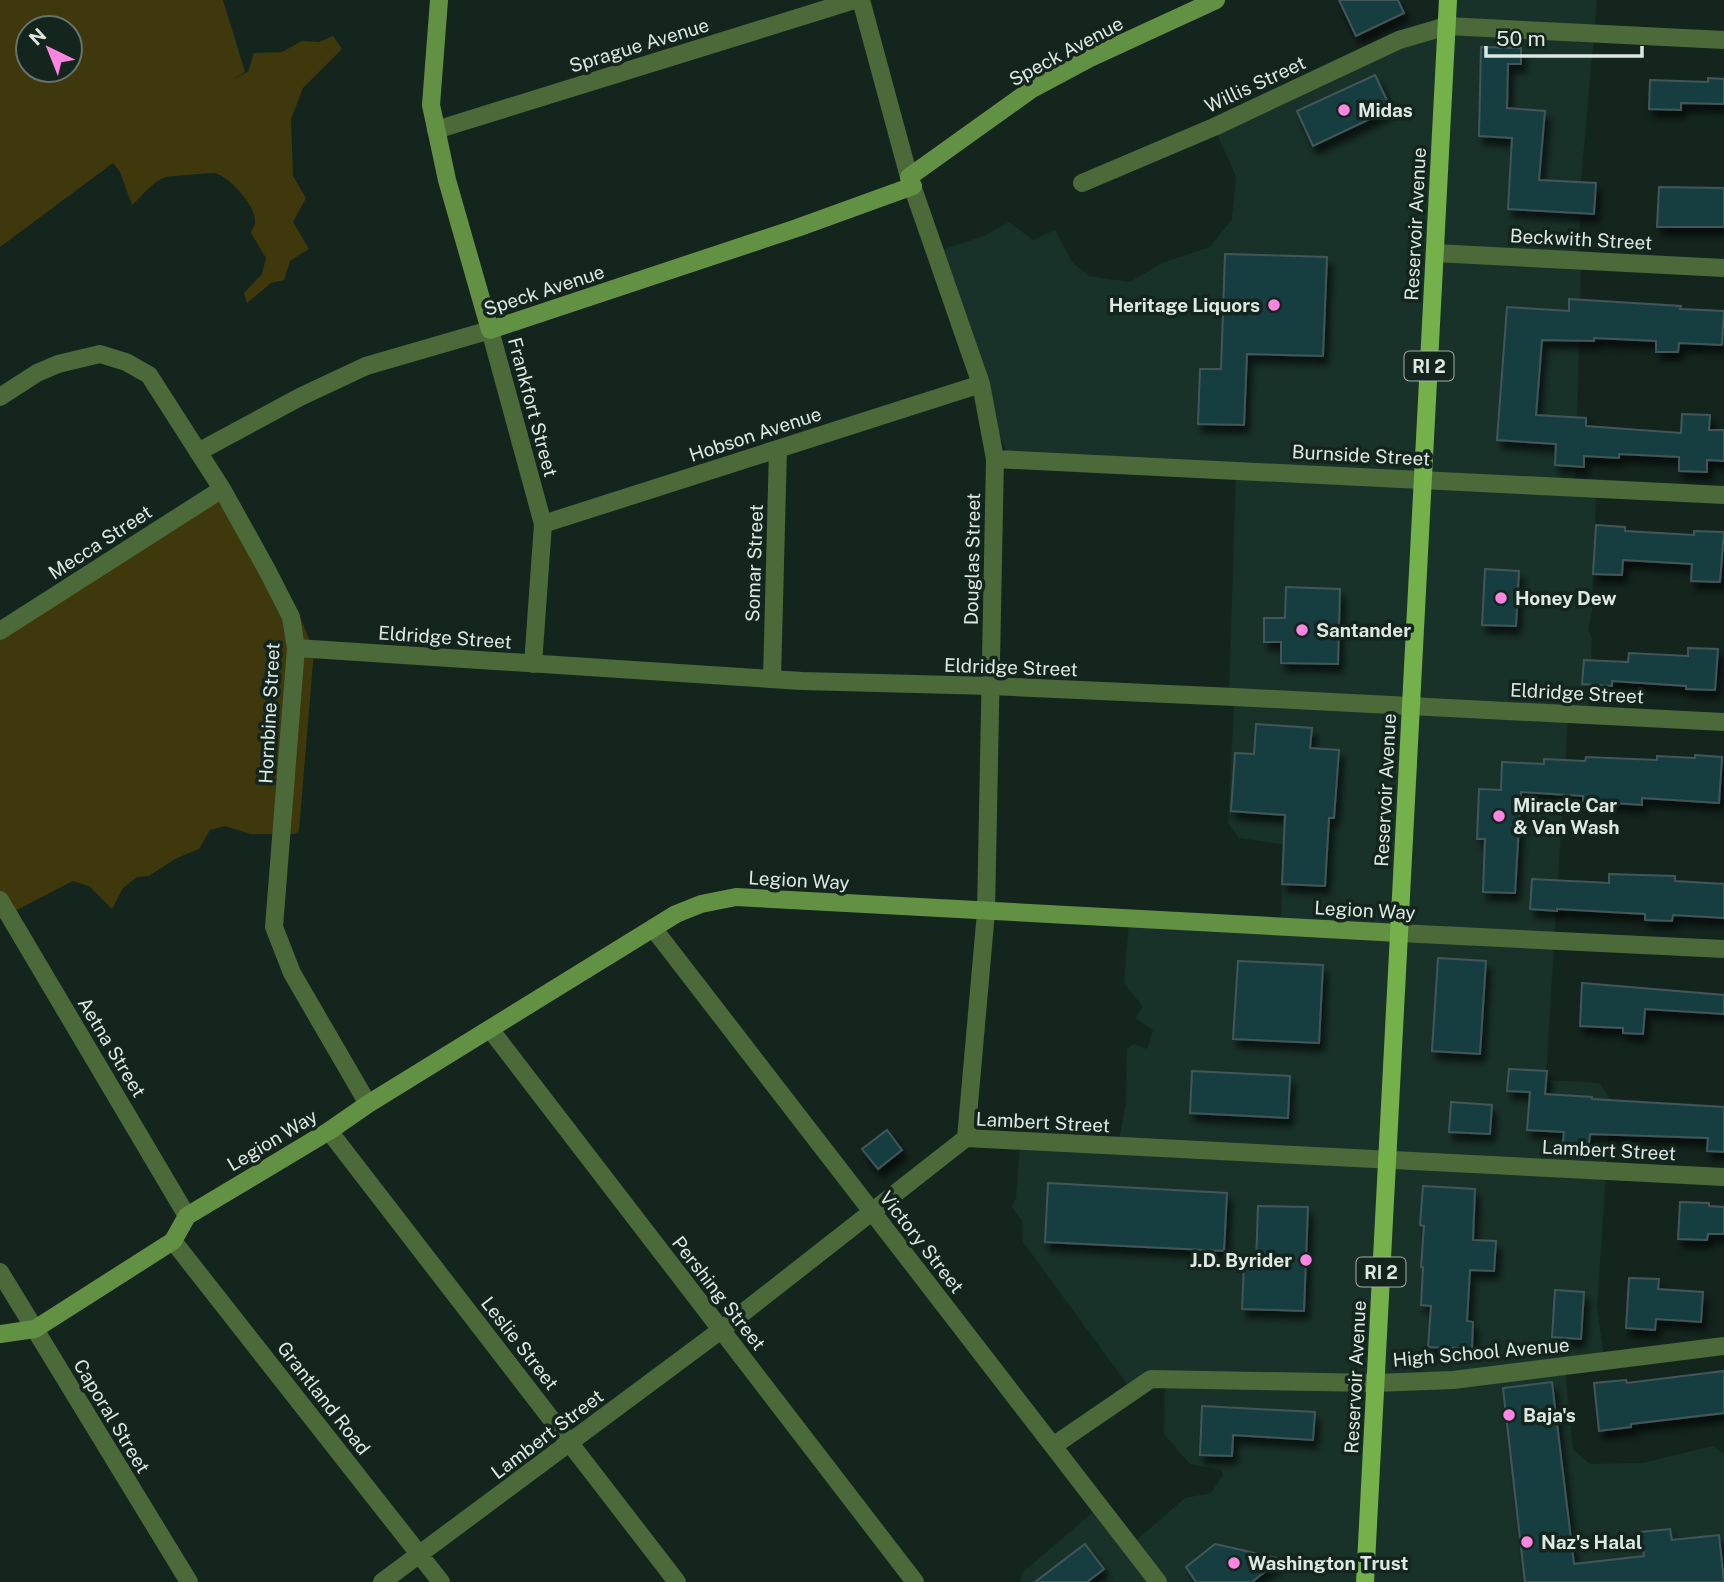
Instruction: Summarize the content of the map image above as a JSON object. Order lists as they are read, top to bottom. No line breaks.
{"streets":{"main road":["Reservoir Avenue","RI 2"],"street":["Sprague Avenue","Speck Avenue","Willis Street","Beckwith Street","Frankfort Street","Hobson Avenue","Burnside Street","Mecca Street","Douglas Street","Somar Street","Eldridge Street","Hornbine Street","Legion Way","Aetna Street","Lambert Street","Victory Street","Pershing Street","Leslie Street","High School Avenue","Grantland Road","Caporal Street"]},"crossings":[["Sprague Avenue","Frankfort Street"],["Speck Avenue","Frankfort Street"],["Speck Avenue","Douglas Street"],["Speck Avenue","Hornbine Street"],["Willis Street","Reservoir Avenue"],["Reservoir Avenue","Beckwith Street"],["Reservoir Avenue","Burnside Street"],["Reservoir Avenue","Eldridge Street"],["Reservoir Avenue","Legion Way"],["Reservoir Avenue","Lambert Street"],["Reservoir Avenue","High School Avenue"],["Frankfort Street","Hobson Avenue"],["Frankfort Street","Eldridge Street"],["Hobson Avenue","Douglas Street"],["Hobson Avenue","Somar Street"],["Burnside Street","Douglas Street"],["Mecca Street","Hornbine Street"],["Douglas Street","Eldridge Street"],["Douglas Street","Legion Way"],["Douglas Street","Lambert Street"],["Somar Street","Eldridge Street"],["Eldridge Street","Hornbine Street"],["Hornbine Street","Legion Way"],["Legion Way","Aetna Street"],["Legion Way","Victory Street"],["Legion Way","Pershing Street"],["Legion Way","Leslie Street"],["Legion Way","Grantland Road"],["Legion Way","Caporal Street"],["Lambert Street","Victory Street"],["Lambert Street","Pershing Street"],["Lambert Street","Leslie Street"],["Lambert Street","Grantland Road"],["Victory Street","High School Avenue"]],"places":["Midas","Heritage Liquors","Honey Dew","Santander","Miracle Car & Van Wash","J.D. Byrider","Baja's","Naz's Halal","Washington Trust"],"scale_bar":"50 m","north":"top left"}
